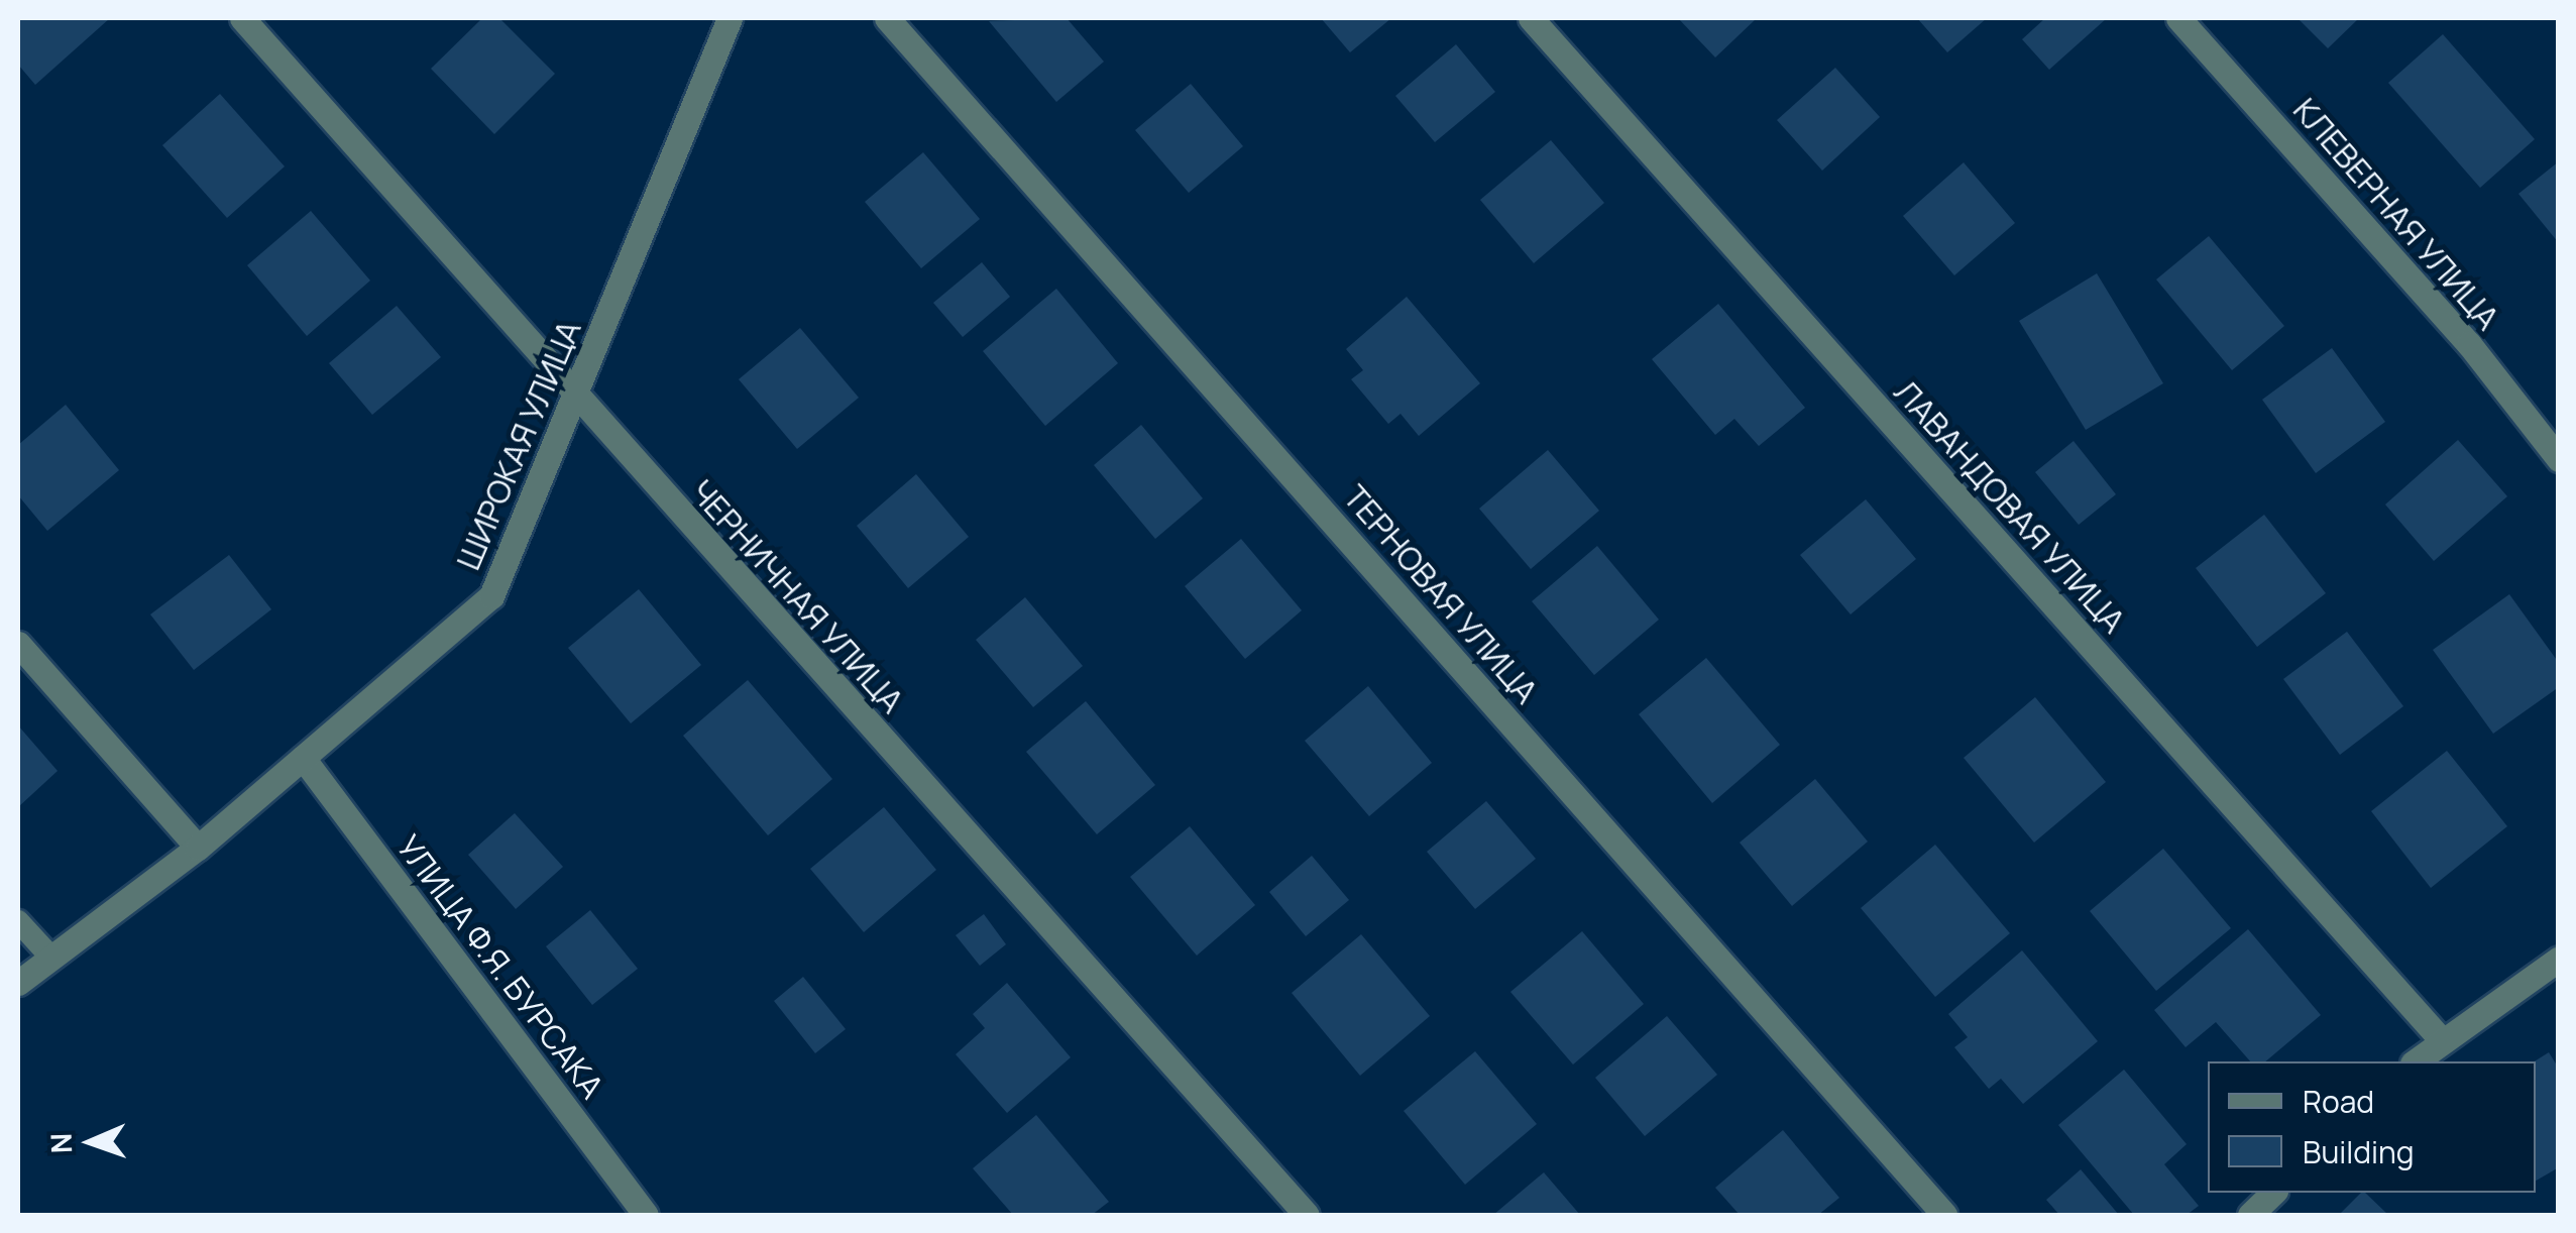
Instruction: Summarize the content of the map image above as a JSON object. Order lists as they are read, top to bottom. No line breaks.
{"streets":{"street":["КЛЕВЕРНАЯ УЛИЦА","ШИРОКАЯ УЛИЦА","ЛАВАНДОВАЯ УЛИЦА","ТЕРНОВАЯ УЛИЦА","ЧЕРНИЧНАЯ УЛИЦА","УЛИЦА Ф.Я. БУРСАКА"]},"crossings":[["ШИРОКАЯ УЛИЦА","ЧЕРНИЧНАЯ УЛИЦА"],["ШИРОКАЯ УЛИЦА","УЛИЦА Ф.Я. БУРСАКА"]],"legend":["Road","Building"],"north":"left"}
